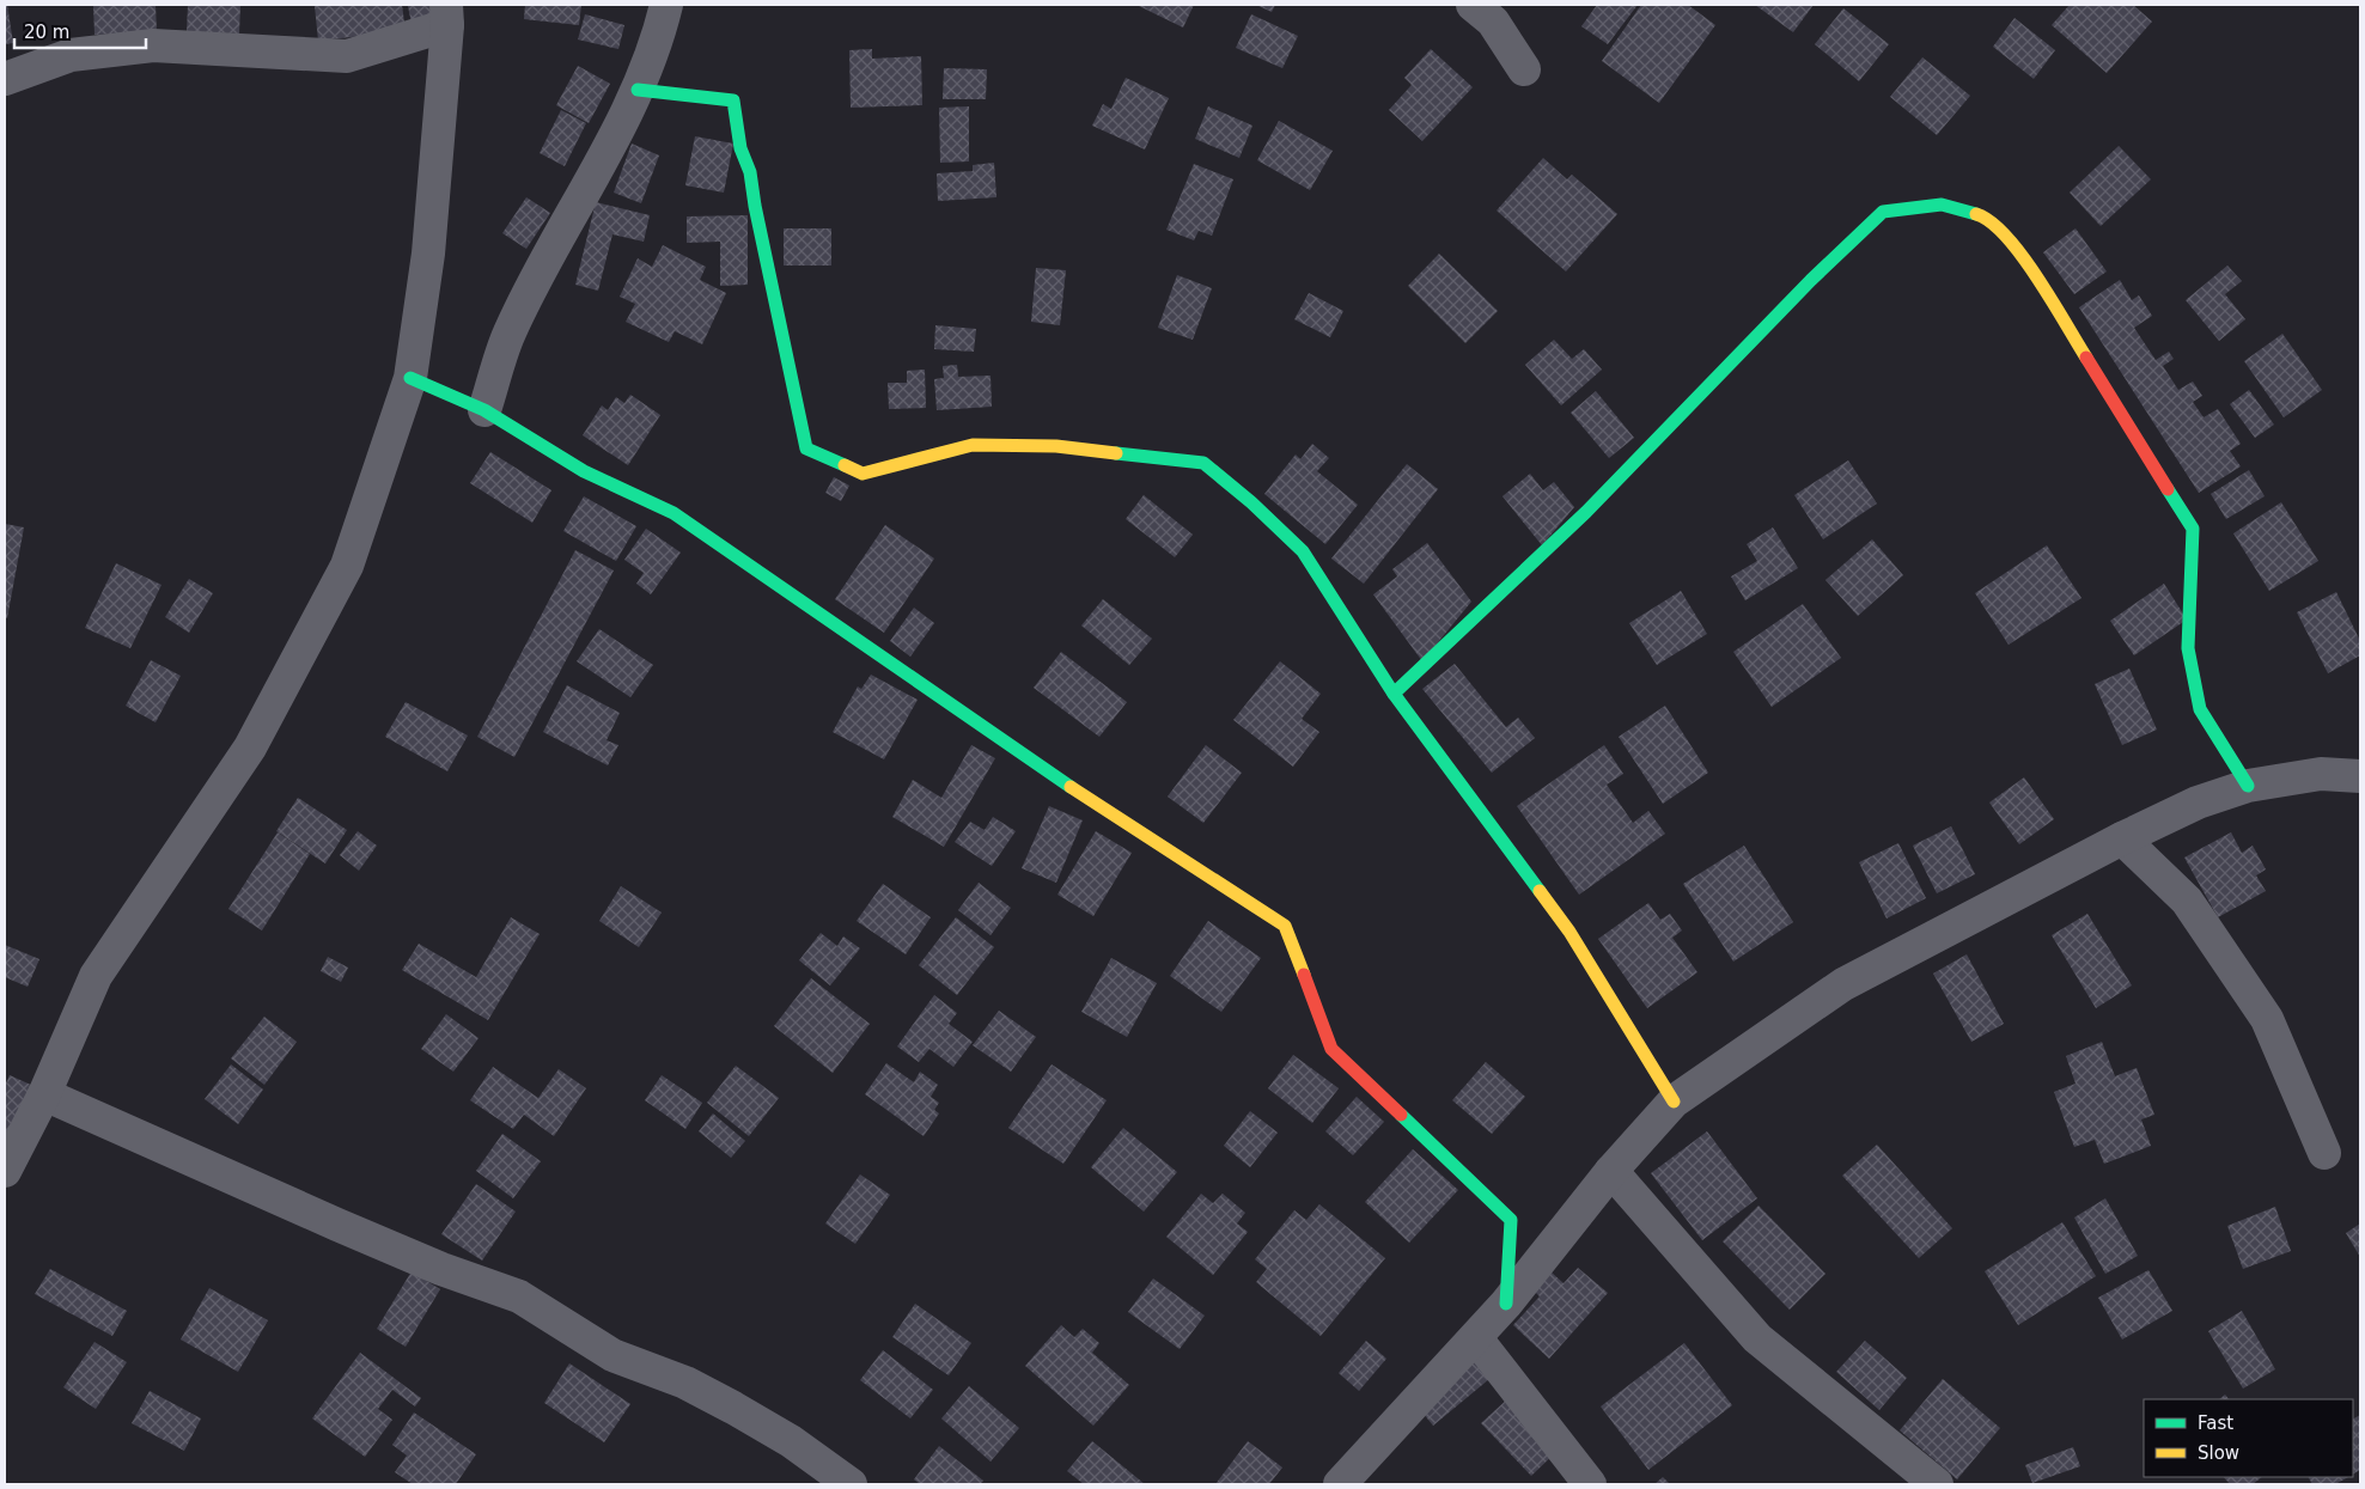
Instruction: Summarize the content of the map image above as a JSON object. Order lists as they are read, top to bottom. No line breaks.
{"legend":["Fast","Slow"],"scale_bar":"20 m"}
